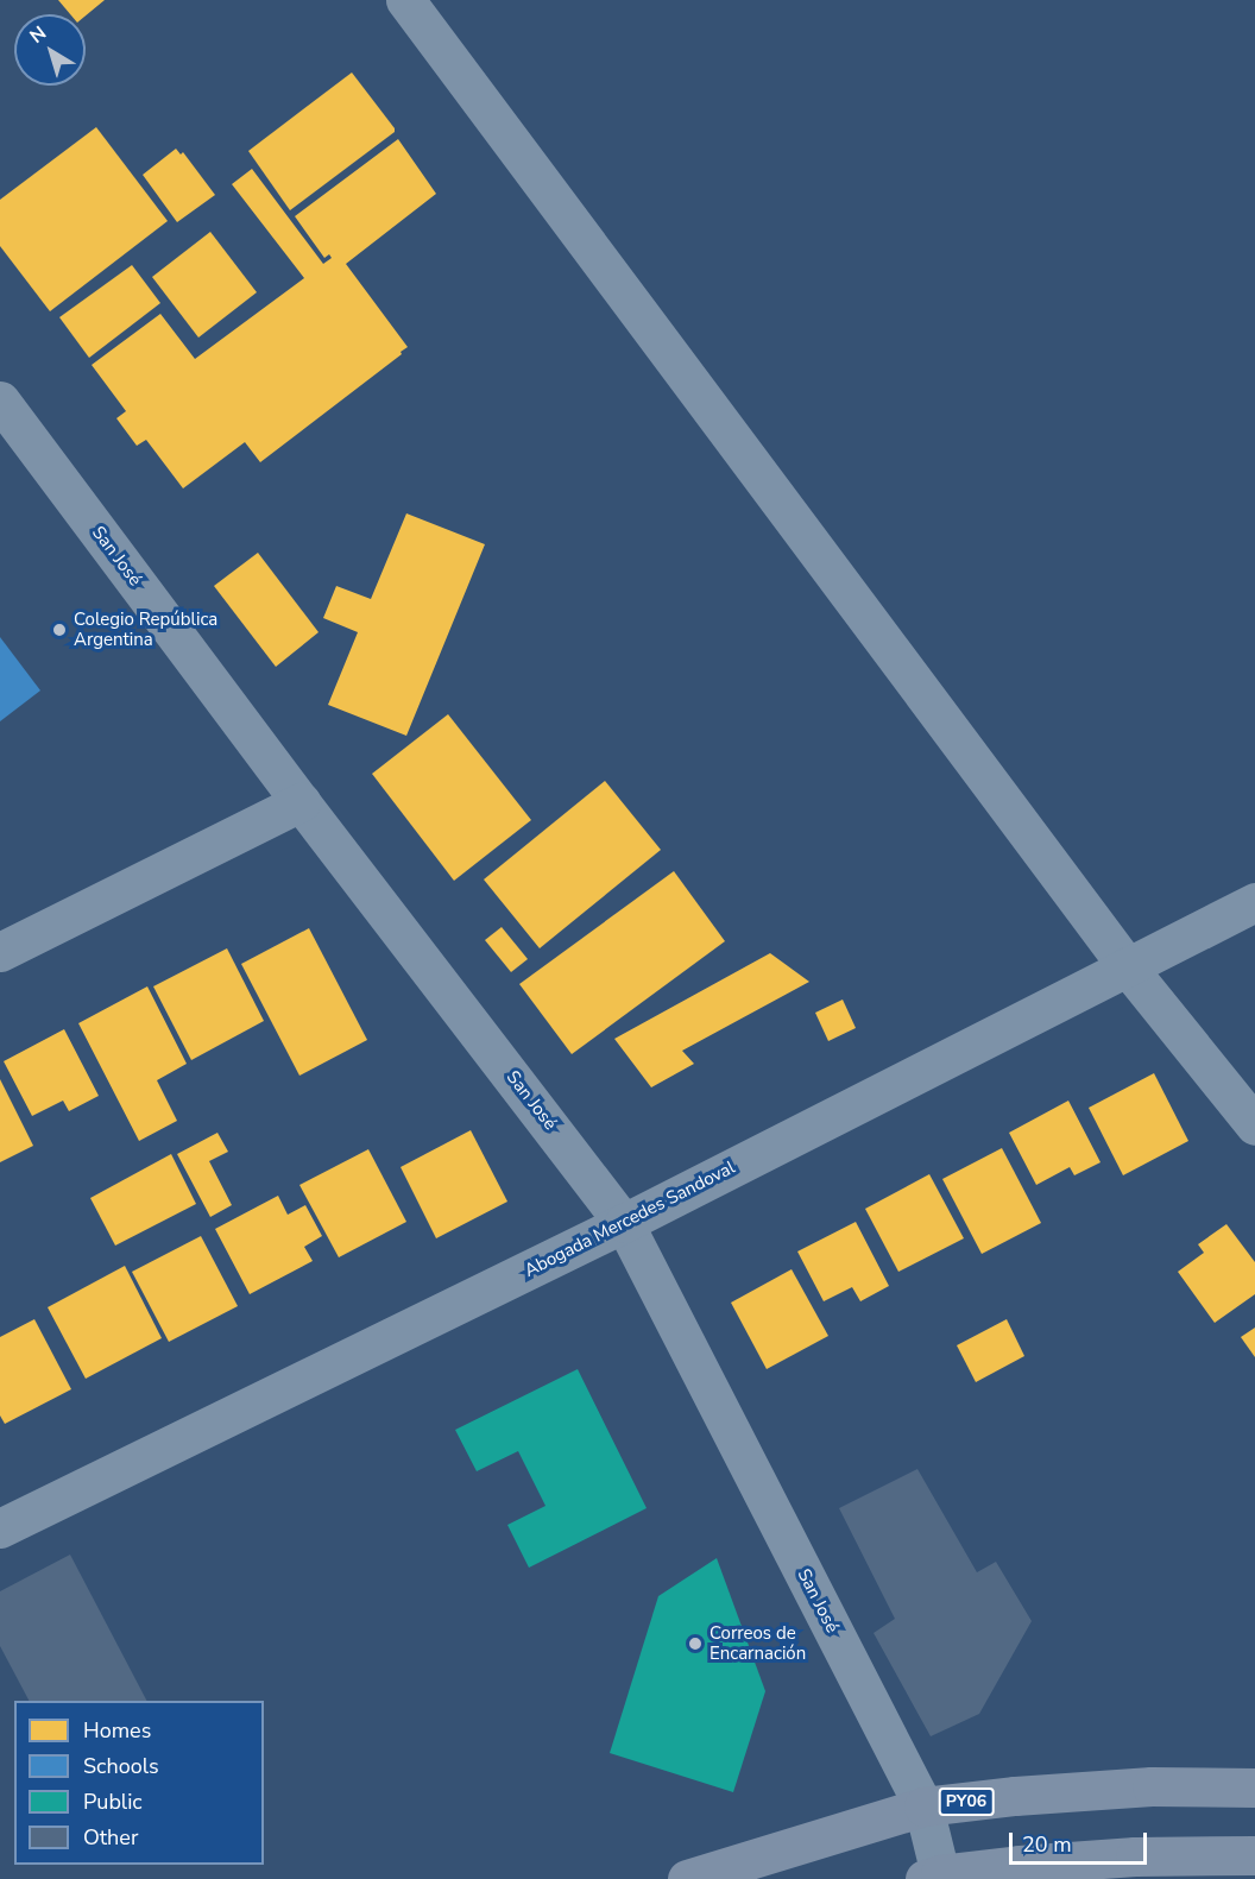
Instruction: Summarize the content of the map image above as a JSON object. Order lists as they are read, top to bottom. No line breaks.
{"streets":{"highway":["PY06"],"street":["San José","Abogada Mercedes Sandoval"]},"crossings":[["San José","Abogada Mercedes Sandoval"],["San José","PY06"]],"places":["Colegio República Argentina","Correos de Encarnación"],"legend":["Homes","Schools","Public","Other"],"scale_bar":"20 m","north":"top left"}
